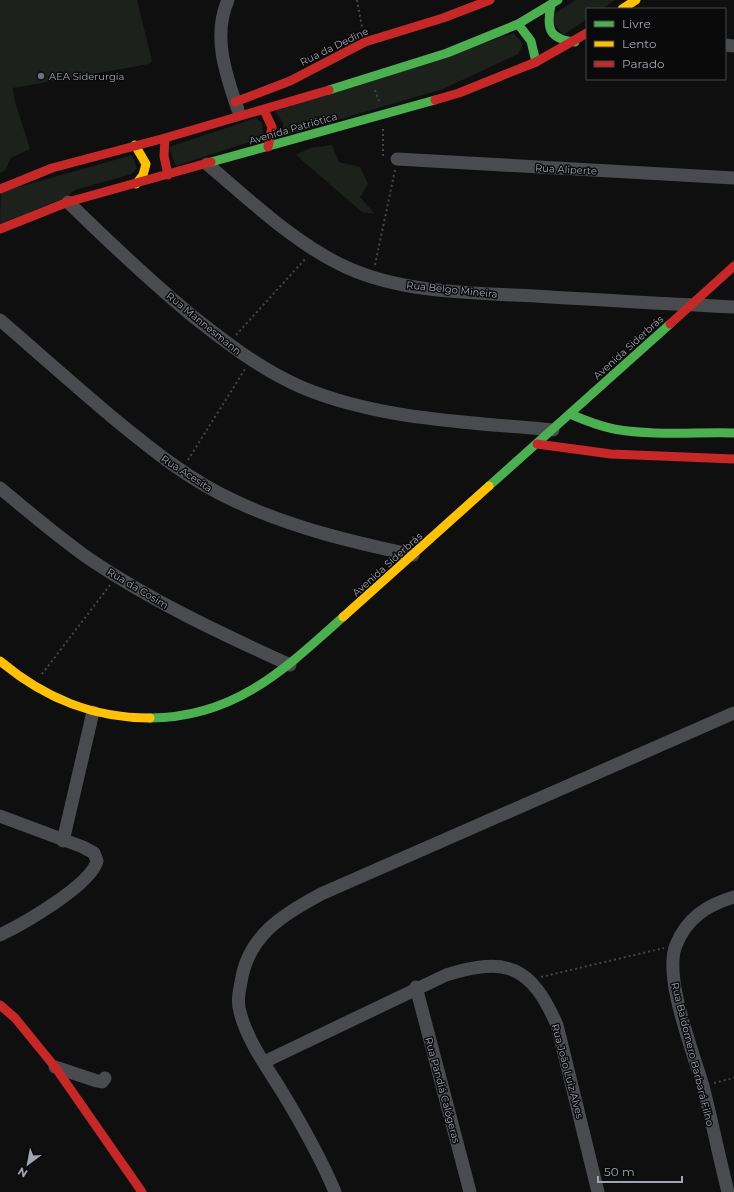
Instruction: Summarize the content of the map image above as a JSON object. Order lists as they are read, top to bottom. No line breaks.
{"streets":{"main road":["Rua da Dedine","Avenida Patriótica","Avenida Siderbrás"],"street":["Rua Aliperte","Rua Belgo Mineira","Rua Mannesmann","Rua Acesita","Rua da Cosim","Rua Baldomero Barbará Filho","Rua João Luiz Alves","Rua Pandiá Calógeras"]},"crossings":[["Avenida Patriótica","Rua Belgo Mineira"],["Avenida Patriótica","Rua Mannesmann"],["Rua Belgo Mineira","Avenida Siderbrás"],["Rua Mannesmann","Avenida Siderbrás"],["Avenida Siderbrás","Rua Acesita"],["Avenida Siderbrás","Rua da Cosim"],["Rua João Luiz Alves","Rua Pandiá Calógeras"]],"places":["AEA Siderurgia"],"legend":["Livre","Lento","Parado"],"scale_bar":"50 m","north":"bottom left"}
